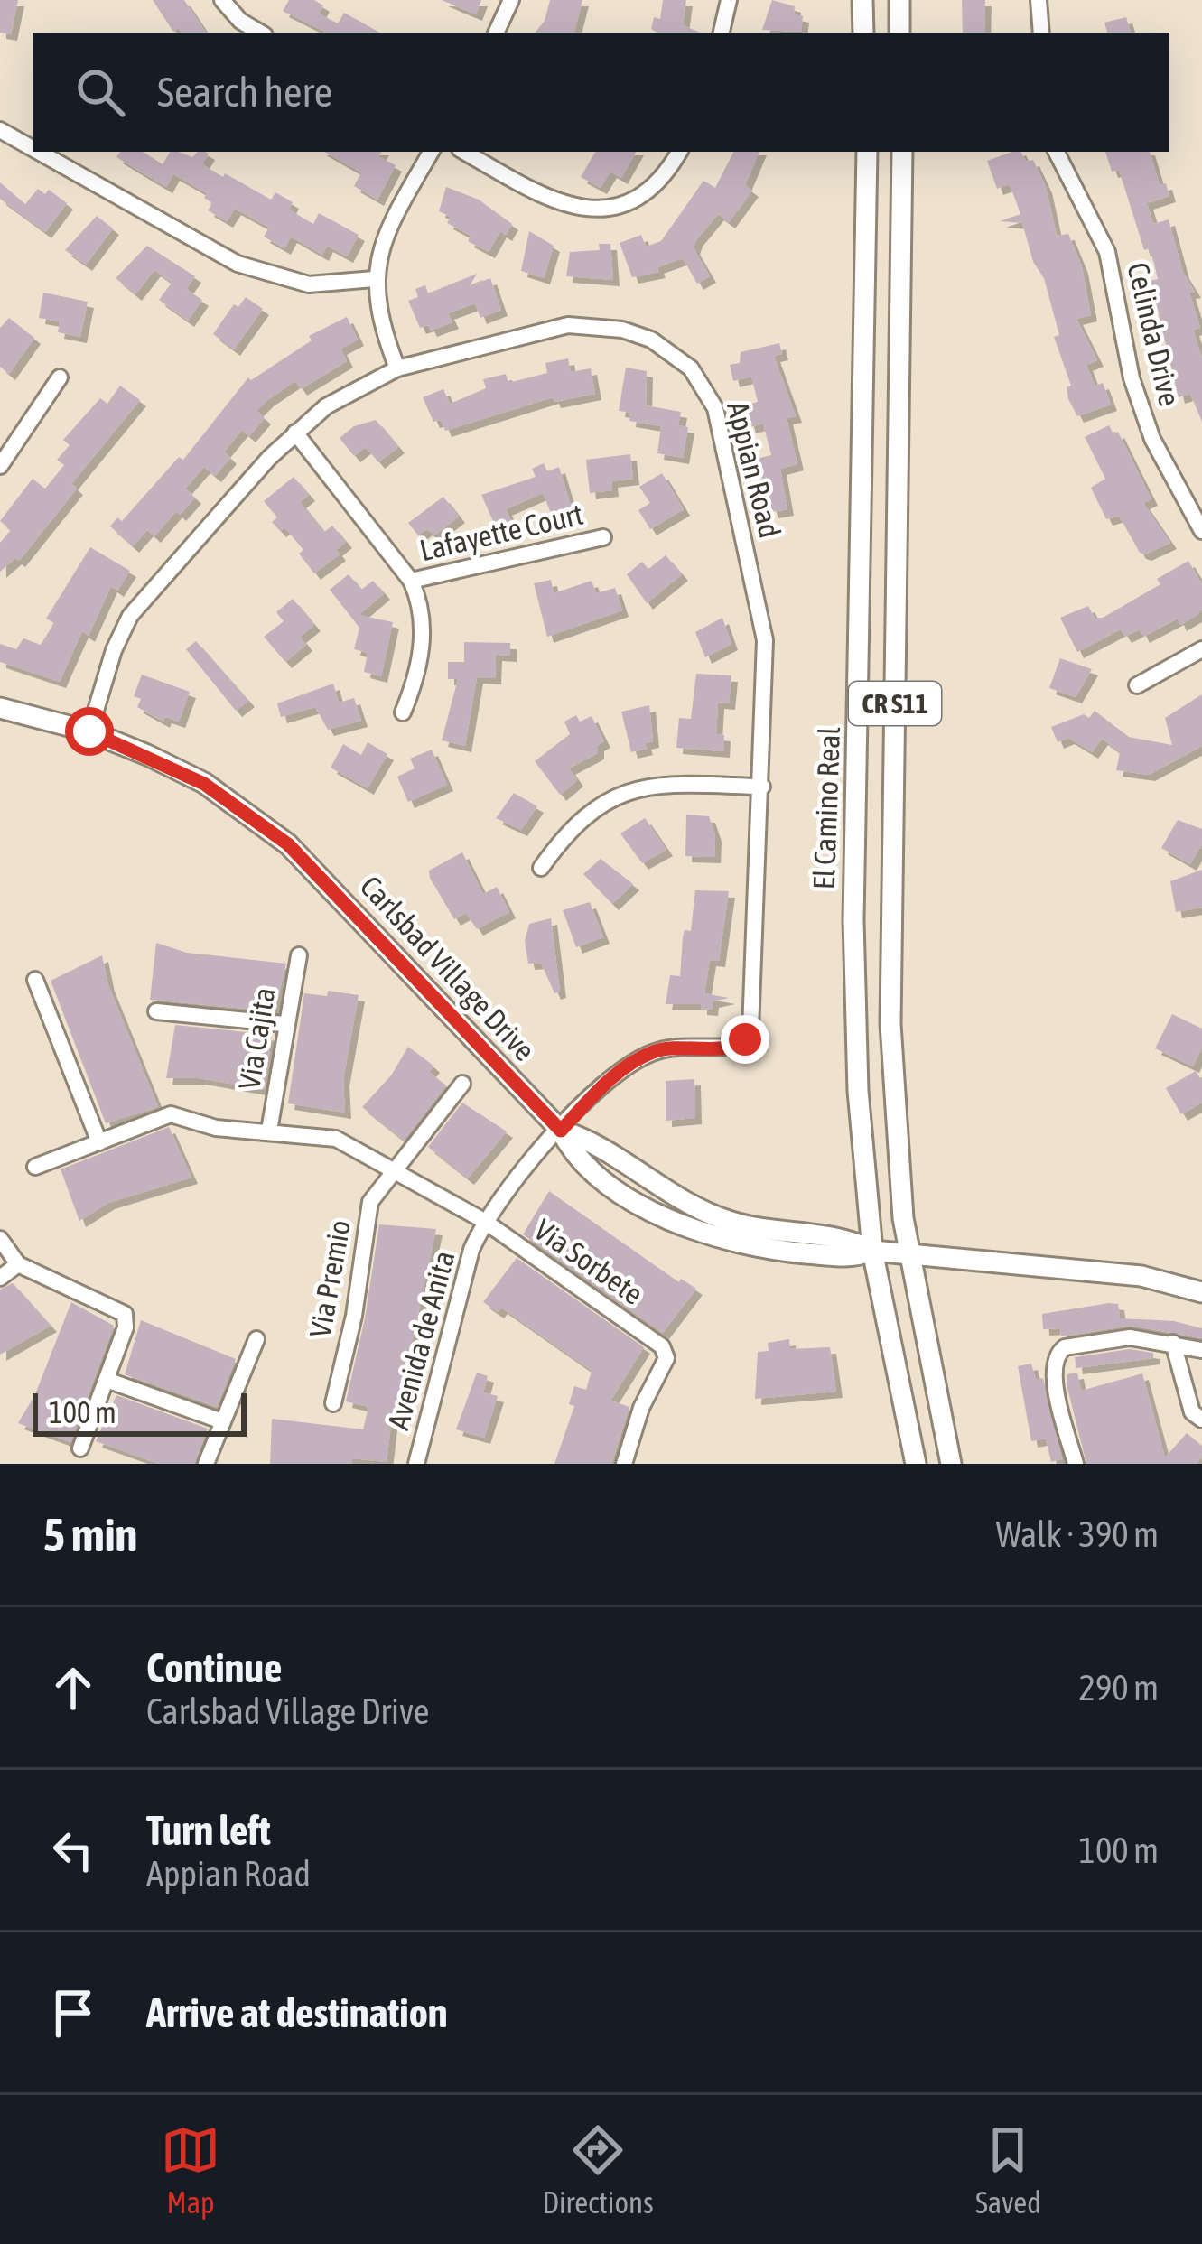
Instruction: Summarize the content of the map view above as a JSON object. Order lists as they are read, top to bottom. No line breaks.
{"streets":{"main road":["CR S11","El Camino Real","Carlsbad Village Drive"],"street":["Celinda Drive","Appian Road","Lafayette Court","Via Cajita","Via Sorbete","Via Premio","Avenida de Anita"]},"crossings":[["Appian Road","Carlsbad Village Drive"],["Appian Road","Avenida de Anita"],["CR S11","Carlsbad Village Drive"],["El Camino Real","Carlsbad Village Drive"],["Carlsbad Village Drive","Avenida de Anita"],["Via Cajita","Via Sorbete"],["Via Sorbete","Via Premio"],["Via Sorbete","Avenida de Anita"]],"scale_bar":"100 m","page":{"search":"Search here","scale":"100 m","heading":["5 min","Walk · 390 m"],"list":[["Continue","Carlsbad Village Drive","290 m"],["Turn left","Appian Road","100 m"],"Arrive at destination"],"nav":["Map","Directions","Saved"]}}
